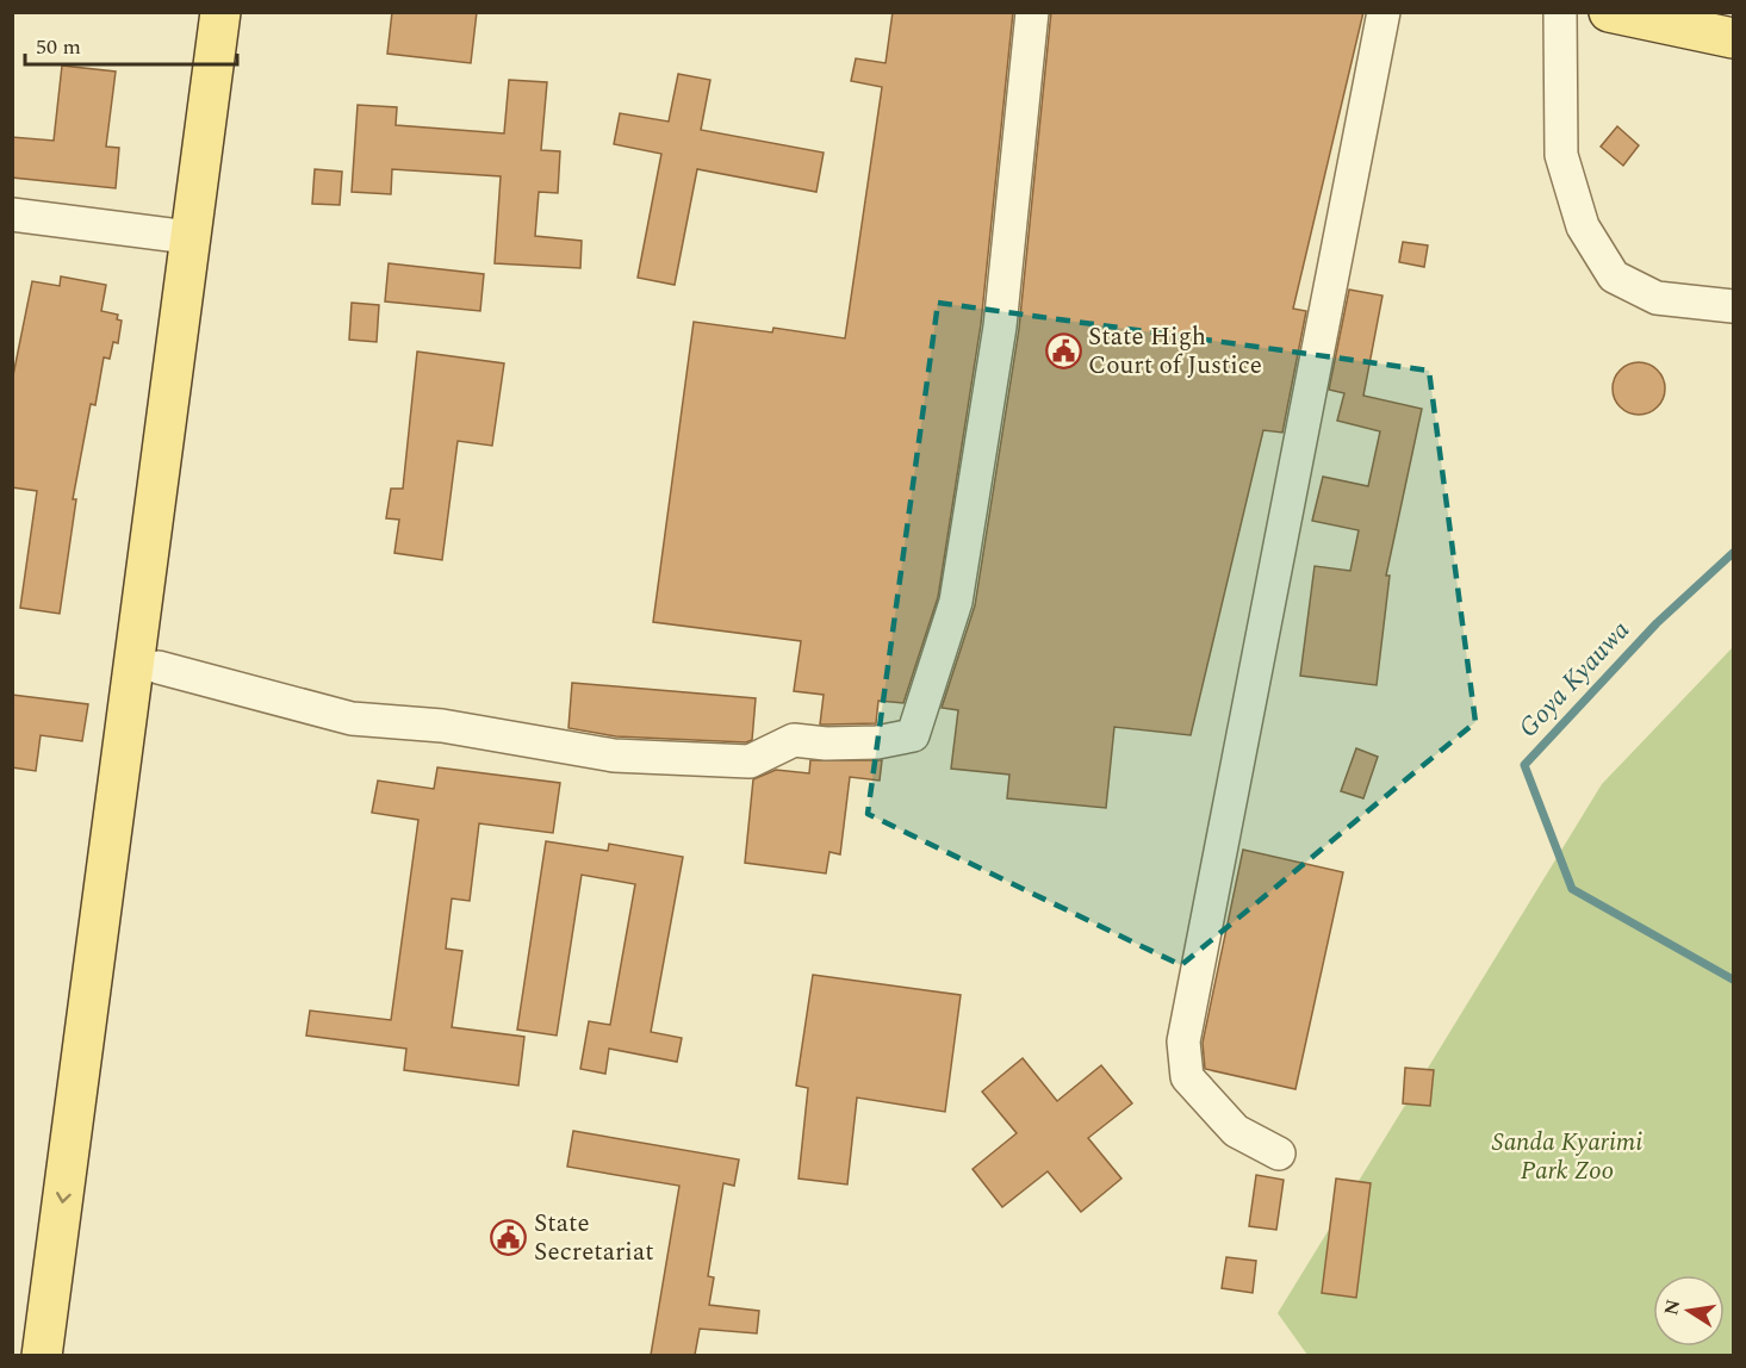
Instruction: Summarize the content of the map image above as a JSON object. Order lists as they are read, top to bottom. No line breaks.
{"water":["Goya Kyauwa"],"parks":["Sanda Kyarimi Park Zoo"],"places":{"public building":["State High Court of Justice","State Secretariat"]},"scale_bar":"50 m","north":"left"}
